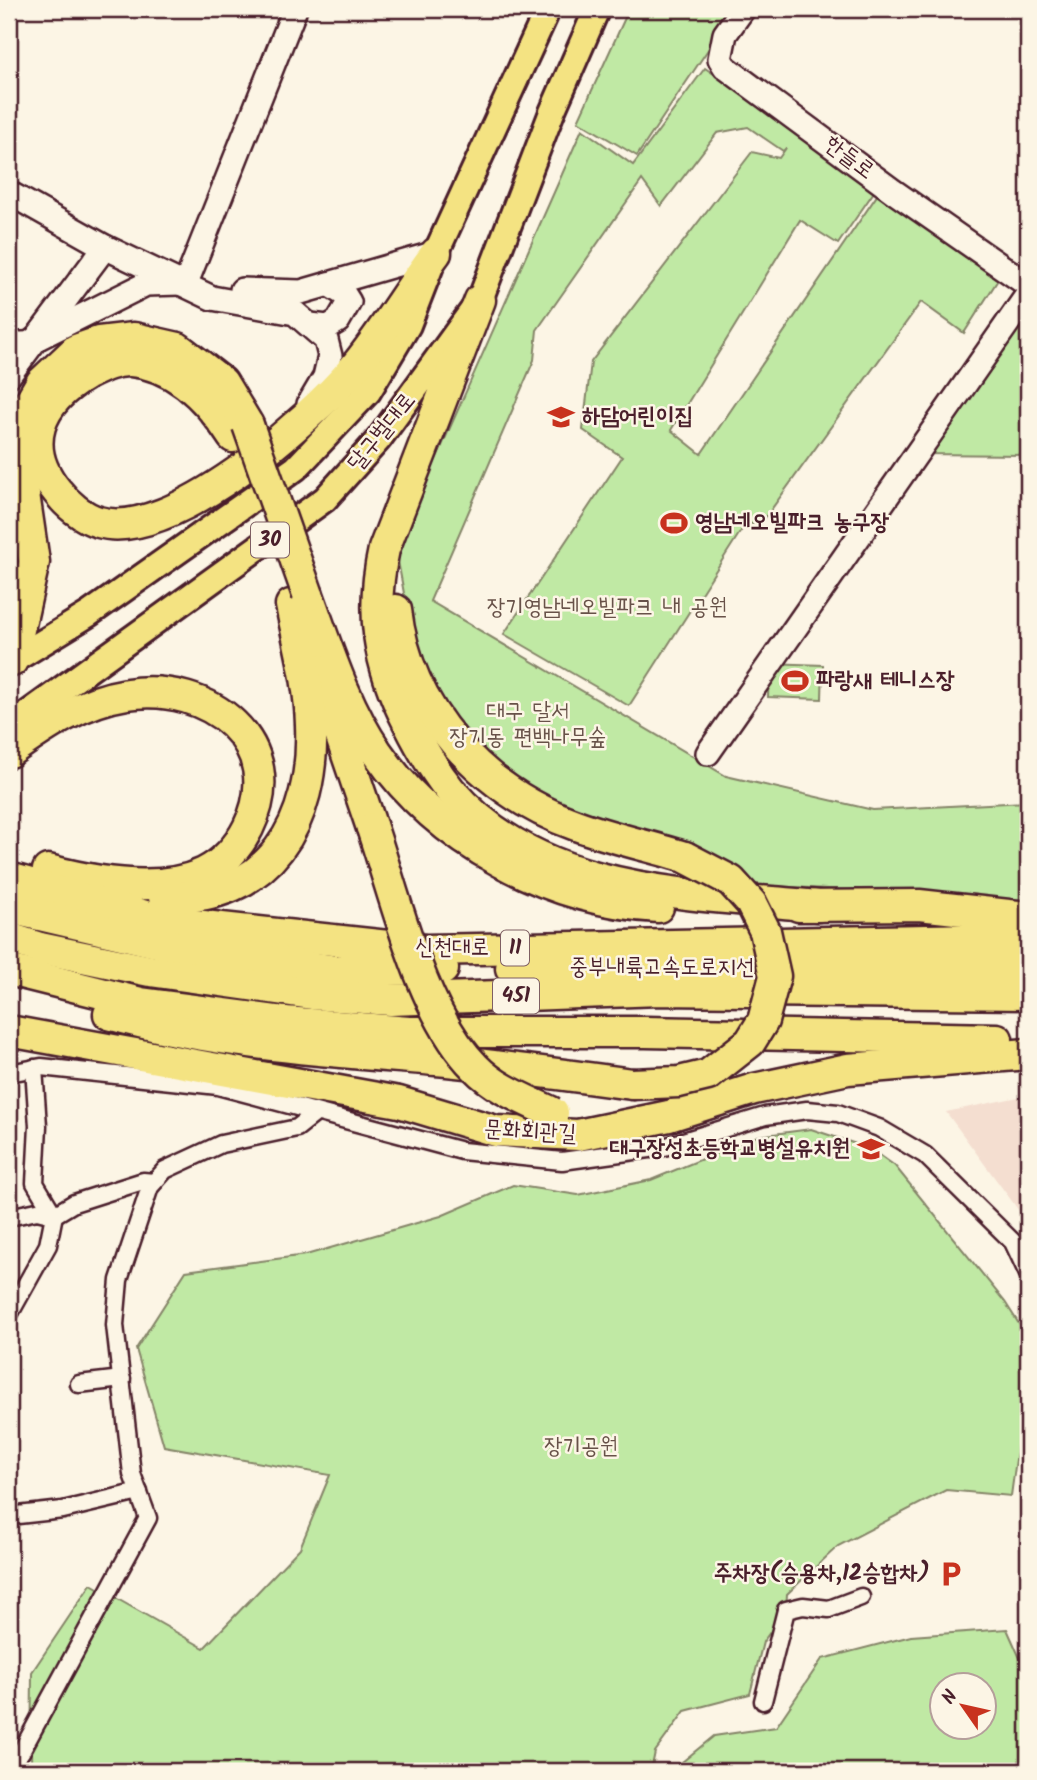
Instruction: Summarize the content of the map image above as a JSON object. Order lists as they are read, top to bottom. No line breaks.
{"streets":{"highway":["신천대로","11","중부내륙고속도로지선","451"],"main road":["달구벌대로","30"],"street":["한들로","문화회관길"]},"parks":["장기영남네오빌파크 내 공원","대구 달서 장기동 편백나무숲","장기공원"],"places":{"school or university":["하담어린이집","대구장성초등학교병설유치원"],"sports":["영남네오빌파크 농구장","파랑새 테니스장"],"parking":["주차장(승용차,12승합차)"]},"north":"top left"}
